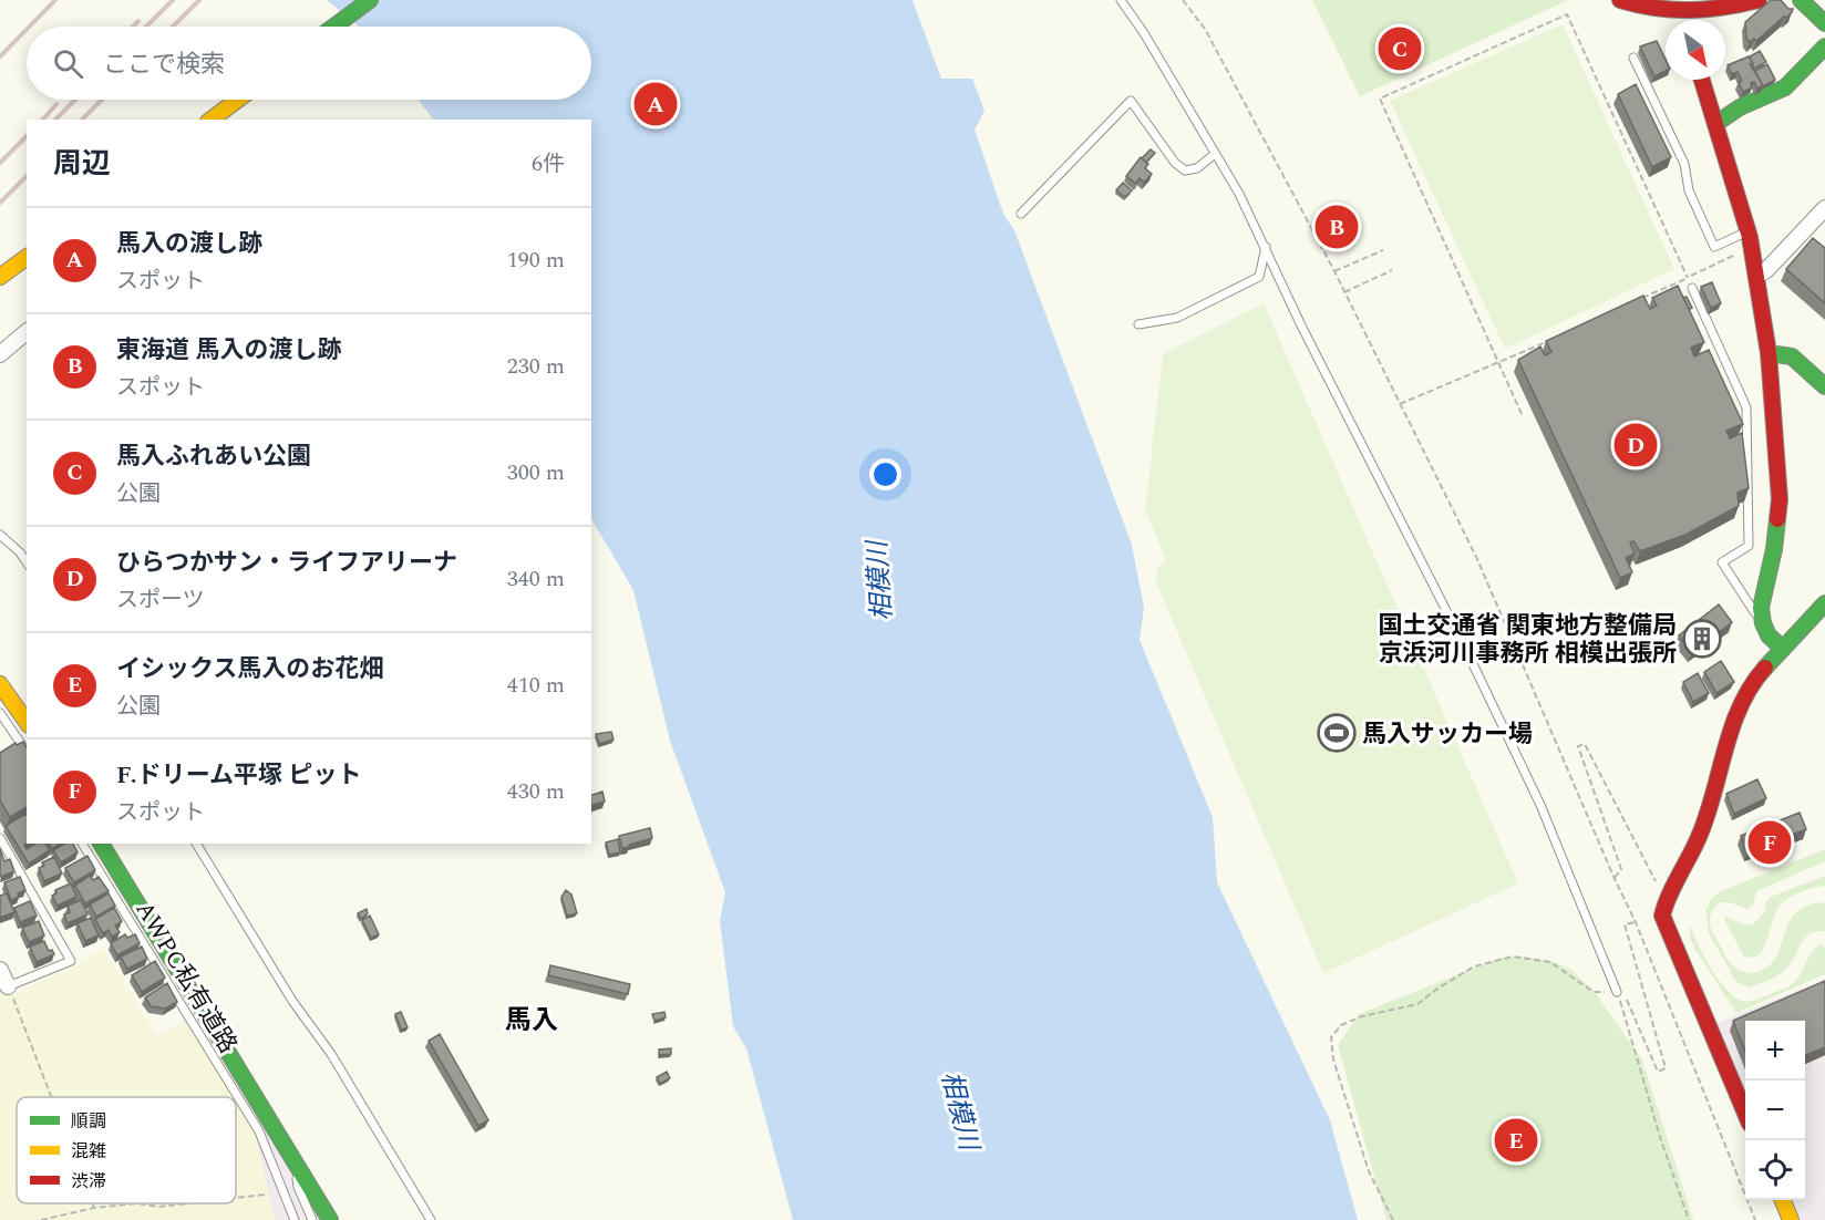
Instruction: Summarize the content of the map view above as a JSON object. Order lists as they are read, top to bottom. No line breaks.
{"streets":{"lane":["AWPC私有道路"]},"districts":["馬入"],"water":["相模川"],"places":{"building":["国土交通省 関東地方整備局 京浜河川事務所 相模出張所"],"sports":["馬入サッカー場"]},"legend":["順調","混雑","渋滞"],"north":"bottom right","page":{"pins":["C","A","B","D","F","E"],"search":"ここで検索","heading":["周辺","6件"],"list":[{"mark":"A","name":"馬入の渡し跡","note":"スポット","value":"190 m"},{"mark":"B","name":"東海道 馬入の渡し跡","note":"スポット","value":"230 m"},{"mark":"C","name":"馬入ふれあい公園","note":"公園","value":"300 m"},{"mark":"D","name":"ひらつかサン・ライフアリーナ","note":"スポーツ","value":"340 m"},{"mark":"E","name":"イシックス馬入のお花畑","note":"公園","value":"410 m"},{"mark":"F","name":"F.ドリーム平塚 ピット","note":"スポット","value":"430 m"}],"map_buttons":["+","−"]}}
